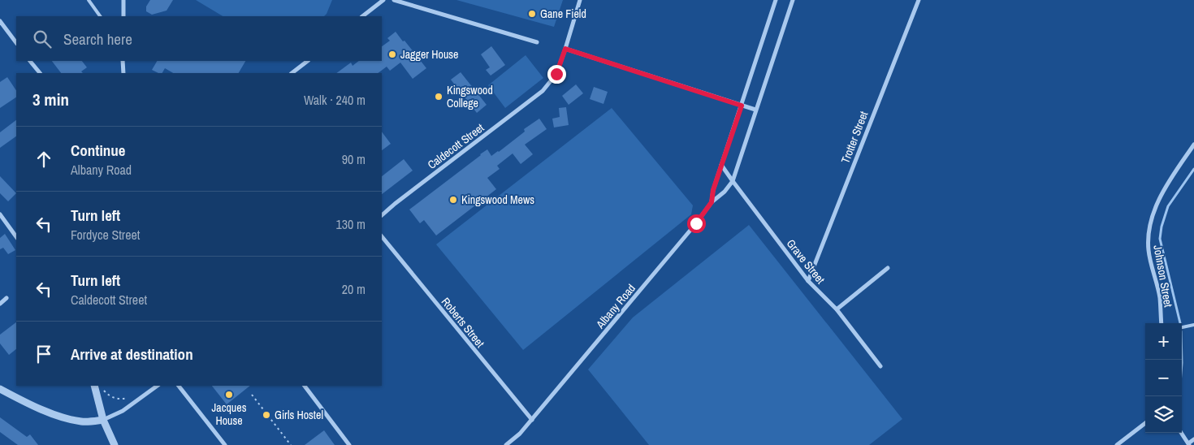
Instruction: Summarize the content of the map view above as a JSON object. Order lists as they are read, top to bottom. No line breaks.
{"streets":{"street":["Trotter Street","Caldecott Street","Grave Street","Johnson Street","Albany Road","Roberts Street"]},"crossings":[["Trotter Street","Grave Street"],["Grave Street","Albany Road"],["Albany Road","Roberts Street"]],"places":["Gane Field","Jagger House","Kingswood College","Kingswood Mews","Jacques House","Girls Hostel"],"page":{"search":"Search here","heading":["3 min","Walk · 240 m"],"list":[["Continue","Albany Road","90 m"],["Turn left","Fordyce Street","130 m"],["Turn left","Caldecott Street","20 m"],"Arrive at destination"],"map_buttons":["+","−"]}}
